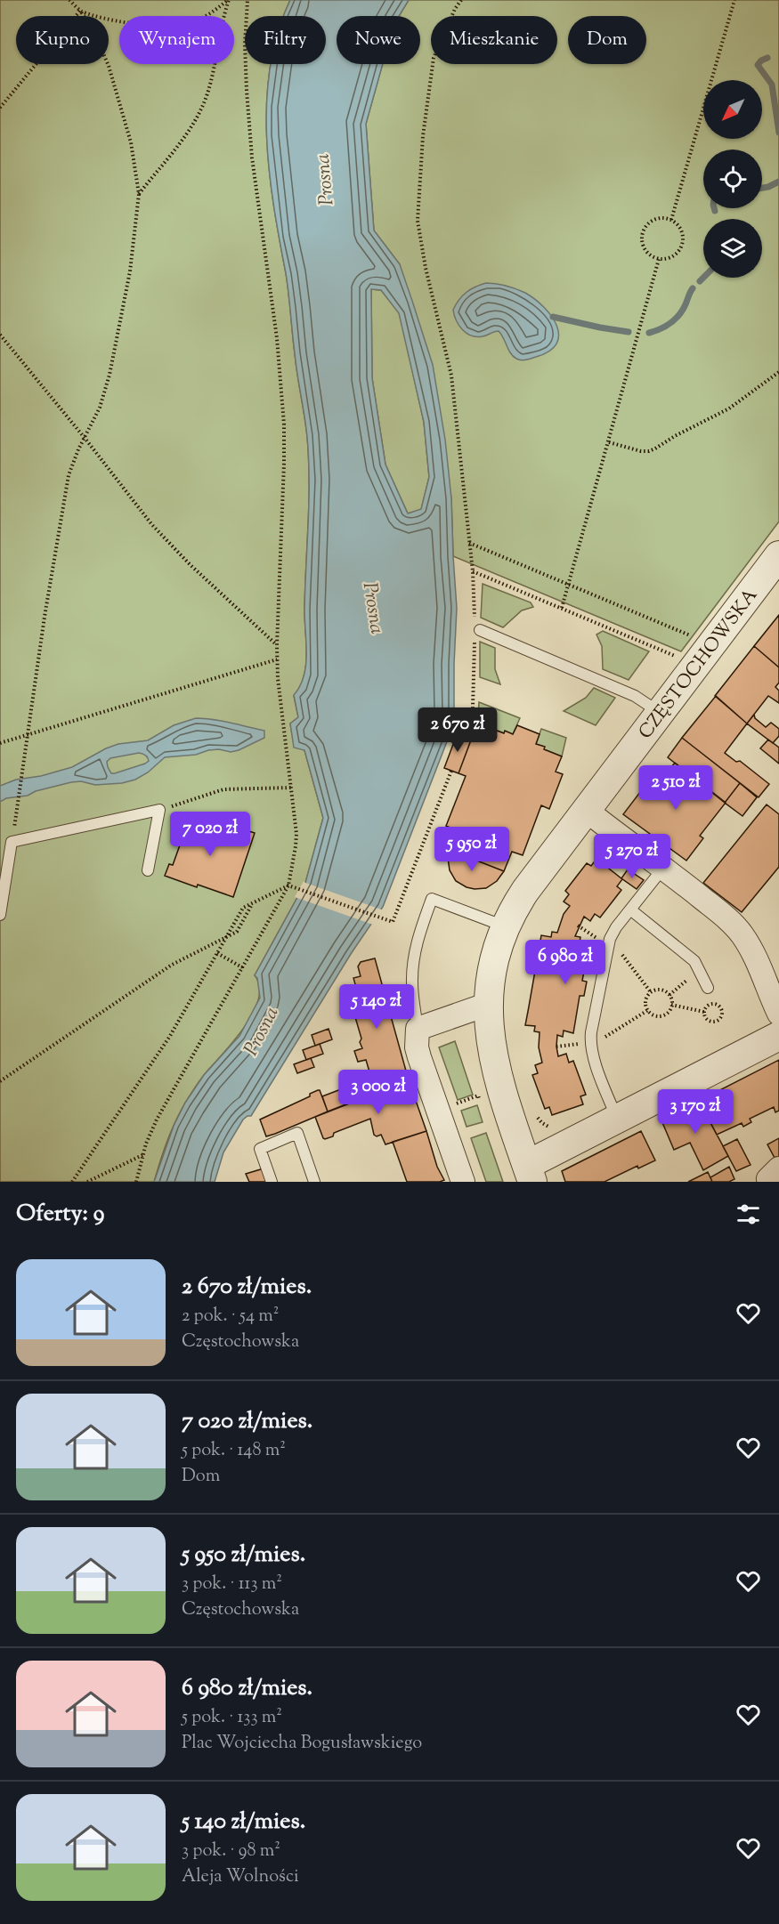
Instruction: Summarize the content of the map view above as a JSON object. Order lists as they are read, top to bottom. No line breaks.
{"streets":{"street":["CZĘSTOCHOWSKA"]},"water":["Prosna"],"north":"bottom left","page":{"chip":["Kupno","Wynajem","Filtry","Nowe","Mieszkanie","Dom"],"price":["2 670 zł","2 510 zł","7 020 zł","5 950 zł","5 270 zł","6 980 zł","5 140 zł","3 000 zł","3 170 zł"],"heading":"Oferty: 9","list":[{"name":"2 670 zł/mies.","note":"2 pok. · 54 m² · Częstochowska"},{"name":"7 020 zł/mies.","note":"5 pok. · 148 m² · Dom"},{"name":"5 950 zł/mies.","note":"3 pok. · 113 m² · Częstochowska"},{"name":"6 980 zł/mies.","note":"5 pok. · 133 m² · Plac Wojciecha Bogusławskiego"},{"name":"5 140 zł/mies.","note":"3 pok. · 98 m² · Aleja Wolności"}]}}
